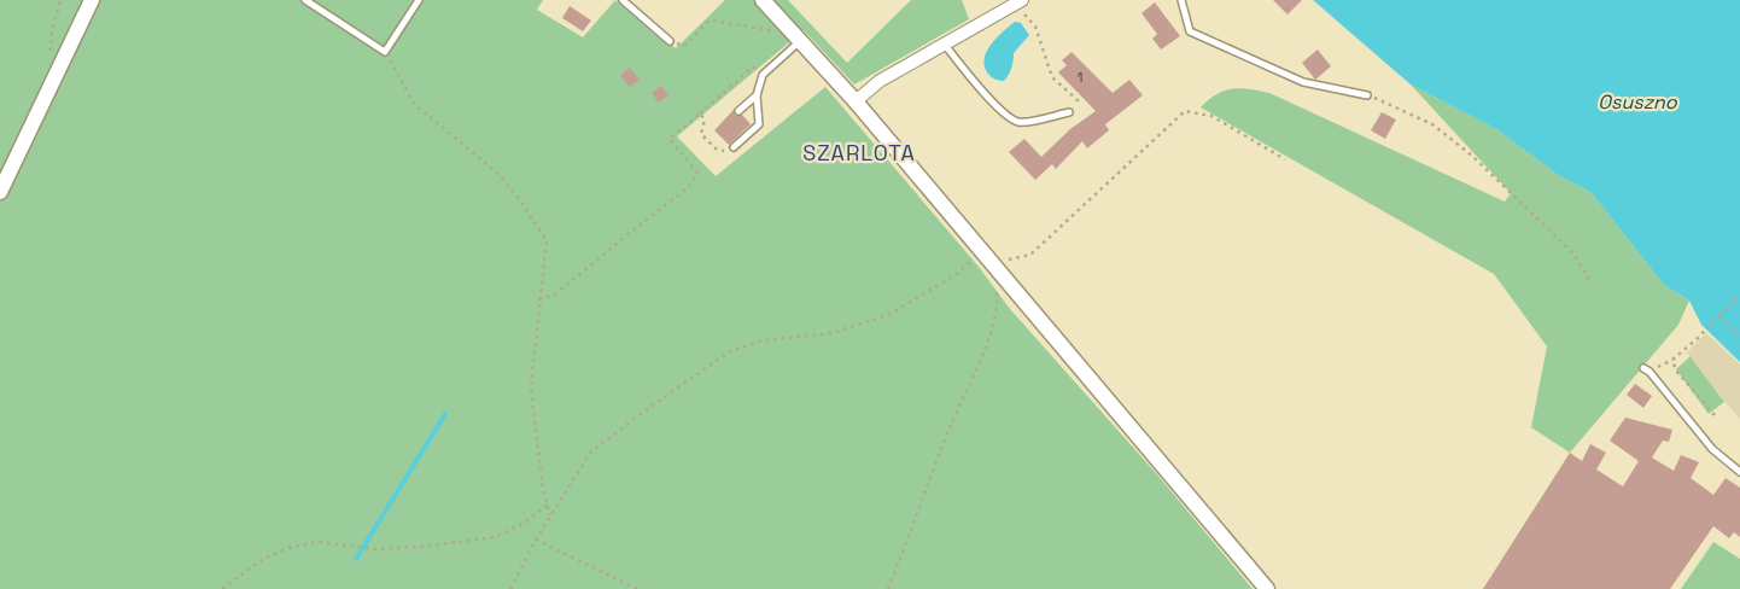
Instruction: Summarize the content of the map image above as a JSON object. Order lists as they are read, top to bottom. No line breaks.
{"districts":["SZARLOTA"],"water":["Osuszno"],"house_numbers":["1"]}
